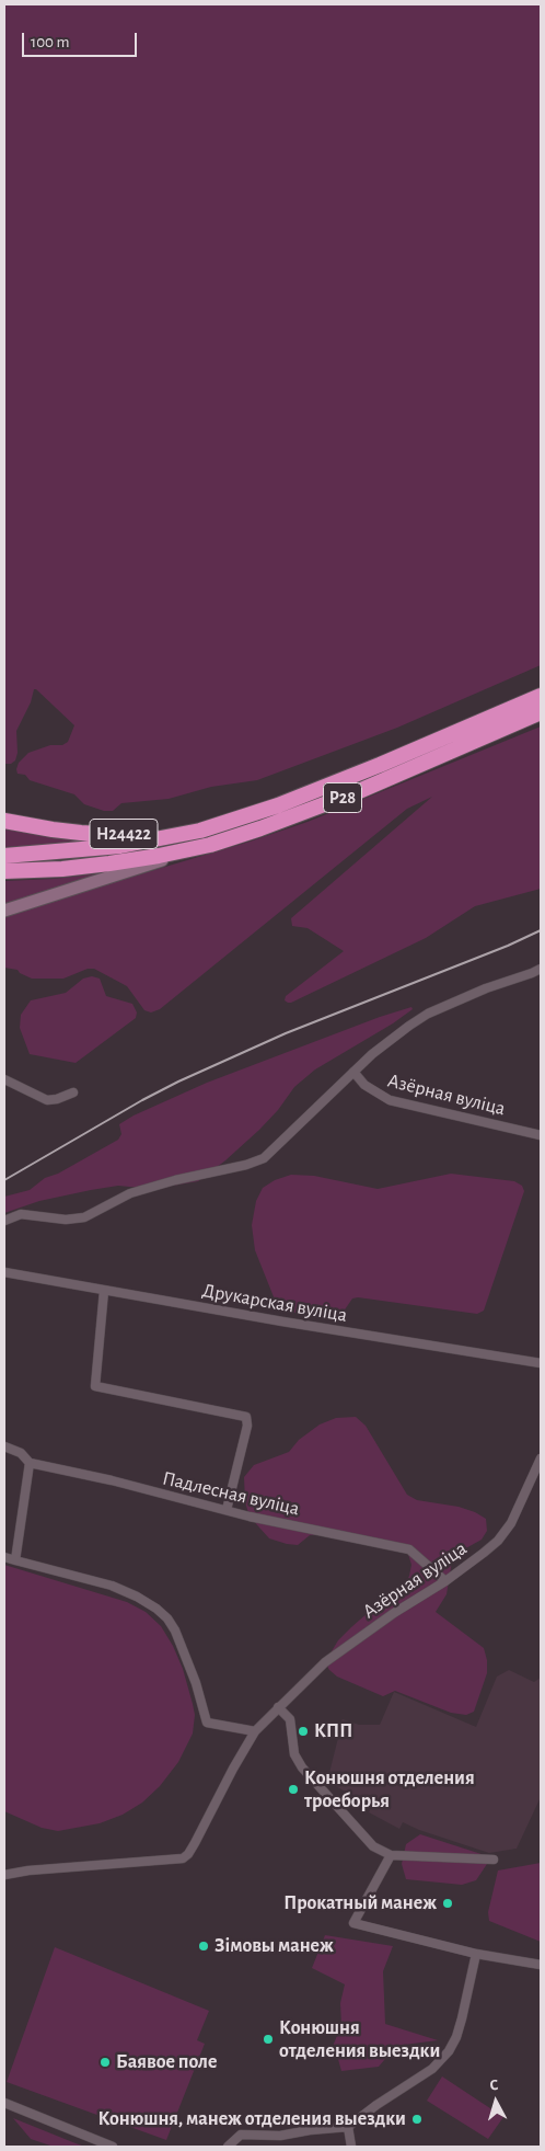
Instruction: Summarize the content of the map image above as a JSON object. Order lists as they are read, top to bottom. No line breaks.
{"streets":{"highway":["Р28","Н24422"],"street":["Азёрная вуліца","Друкарская вуліца","Падлесная вуліца"]},"crossings":[["Р28","Н24422"],["Азёрная вуліца","Падлесная вуліца"]],"places":["КПП","Конюшня отделения троеборья","Прокатный манеж","Зімовы манеж","Конюшня отделения выездки","Баявое поле","Конюшня, манеж отделения выездки"],"scale_bar":"100 m","north":"top"}
